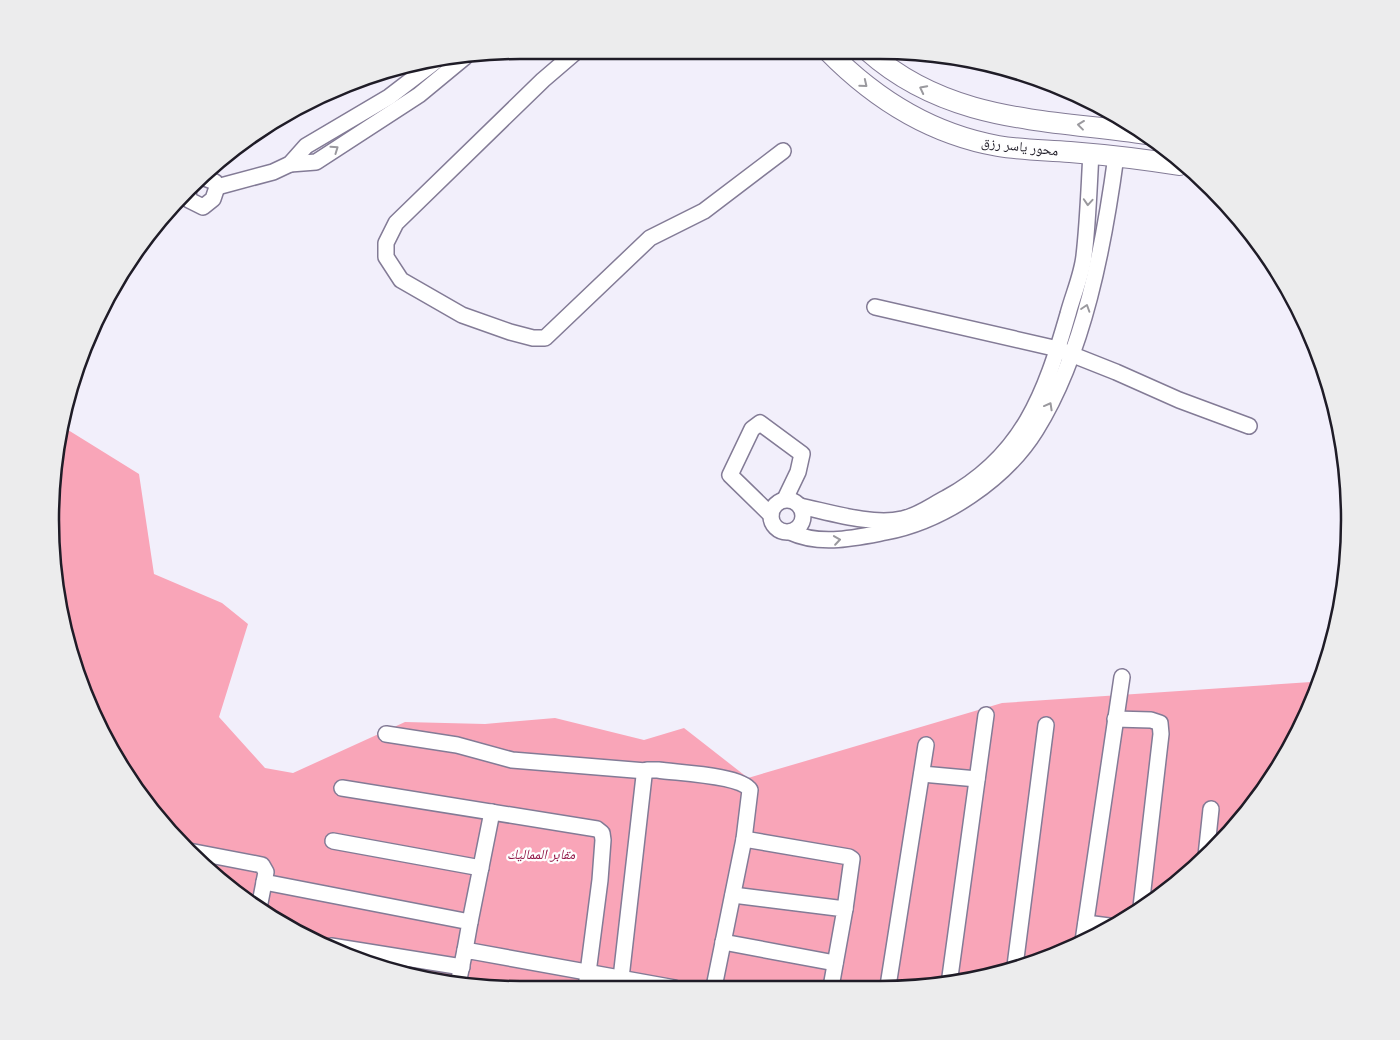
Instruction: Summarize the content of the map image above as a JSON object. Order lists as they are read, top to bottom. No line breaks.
{"streets":{"main road":["محور ياسر رزق"]},"parks":["مقابر المماليك"]}
